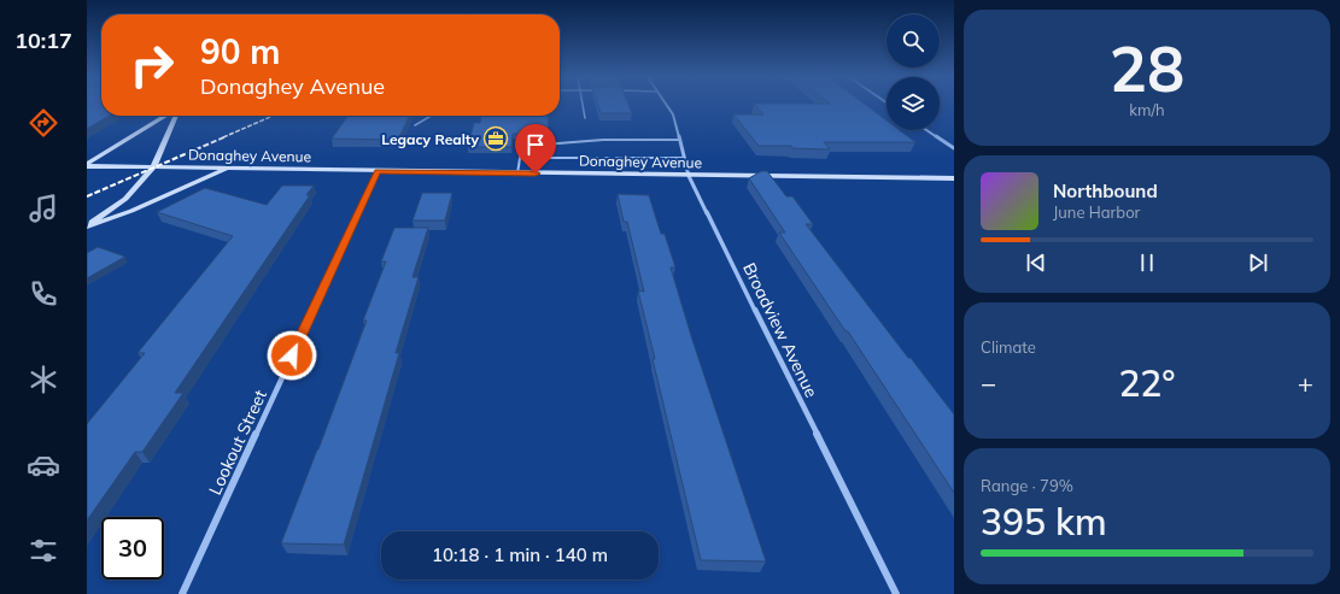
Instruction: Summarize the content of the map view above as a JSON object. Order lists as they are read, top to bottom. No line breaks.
{"streets":{"street":["Donaghey Avenue","Broadview Avenue","Lookout Street"]},"crossings":[["Donaghey Avenue","Broadview Avenue"],["Donaghey Avenue","Lookout Street"]],"places":{"office":["Legacy Realty"]},"page":{"tabs":"10:17","tile":[["28","km/h"],"Climate",["Range · 79%","395 km"]],"turn":["90 m","Donaghey Avenue"],"song":["Northbound","June Harbor"],"heat":["−","22°","+"],"limit":"30","trip":"10:18 · 1 min · 140 m"}}
